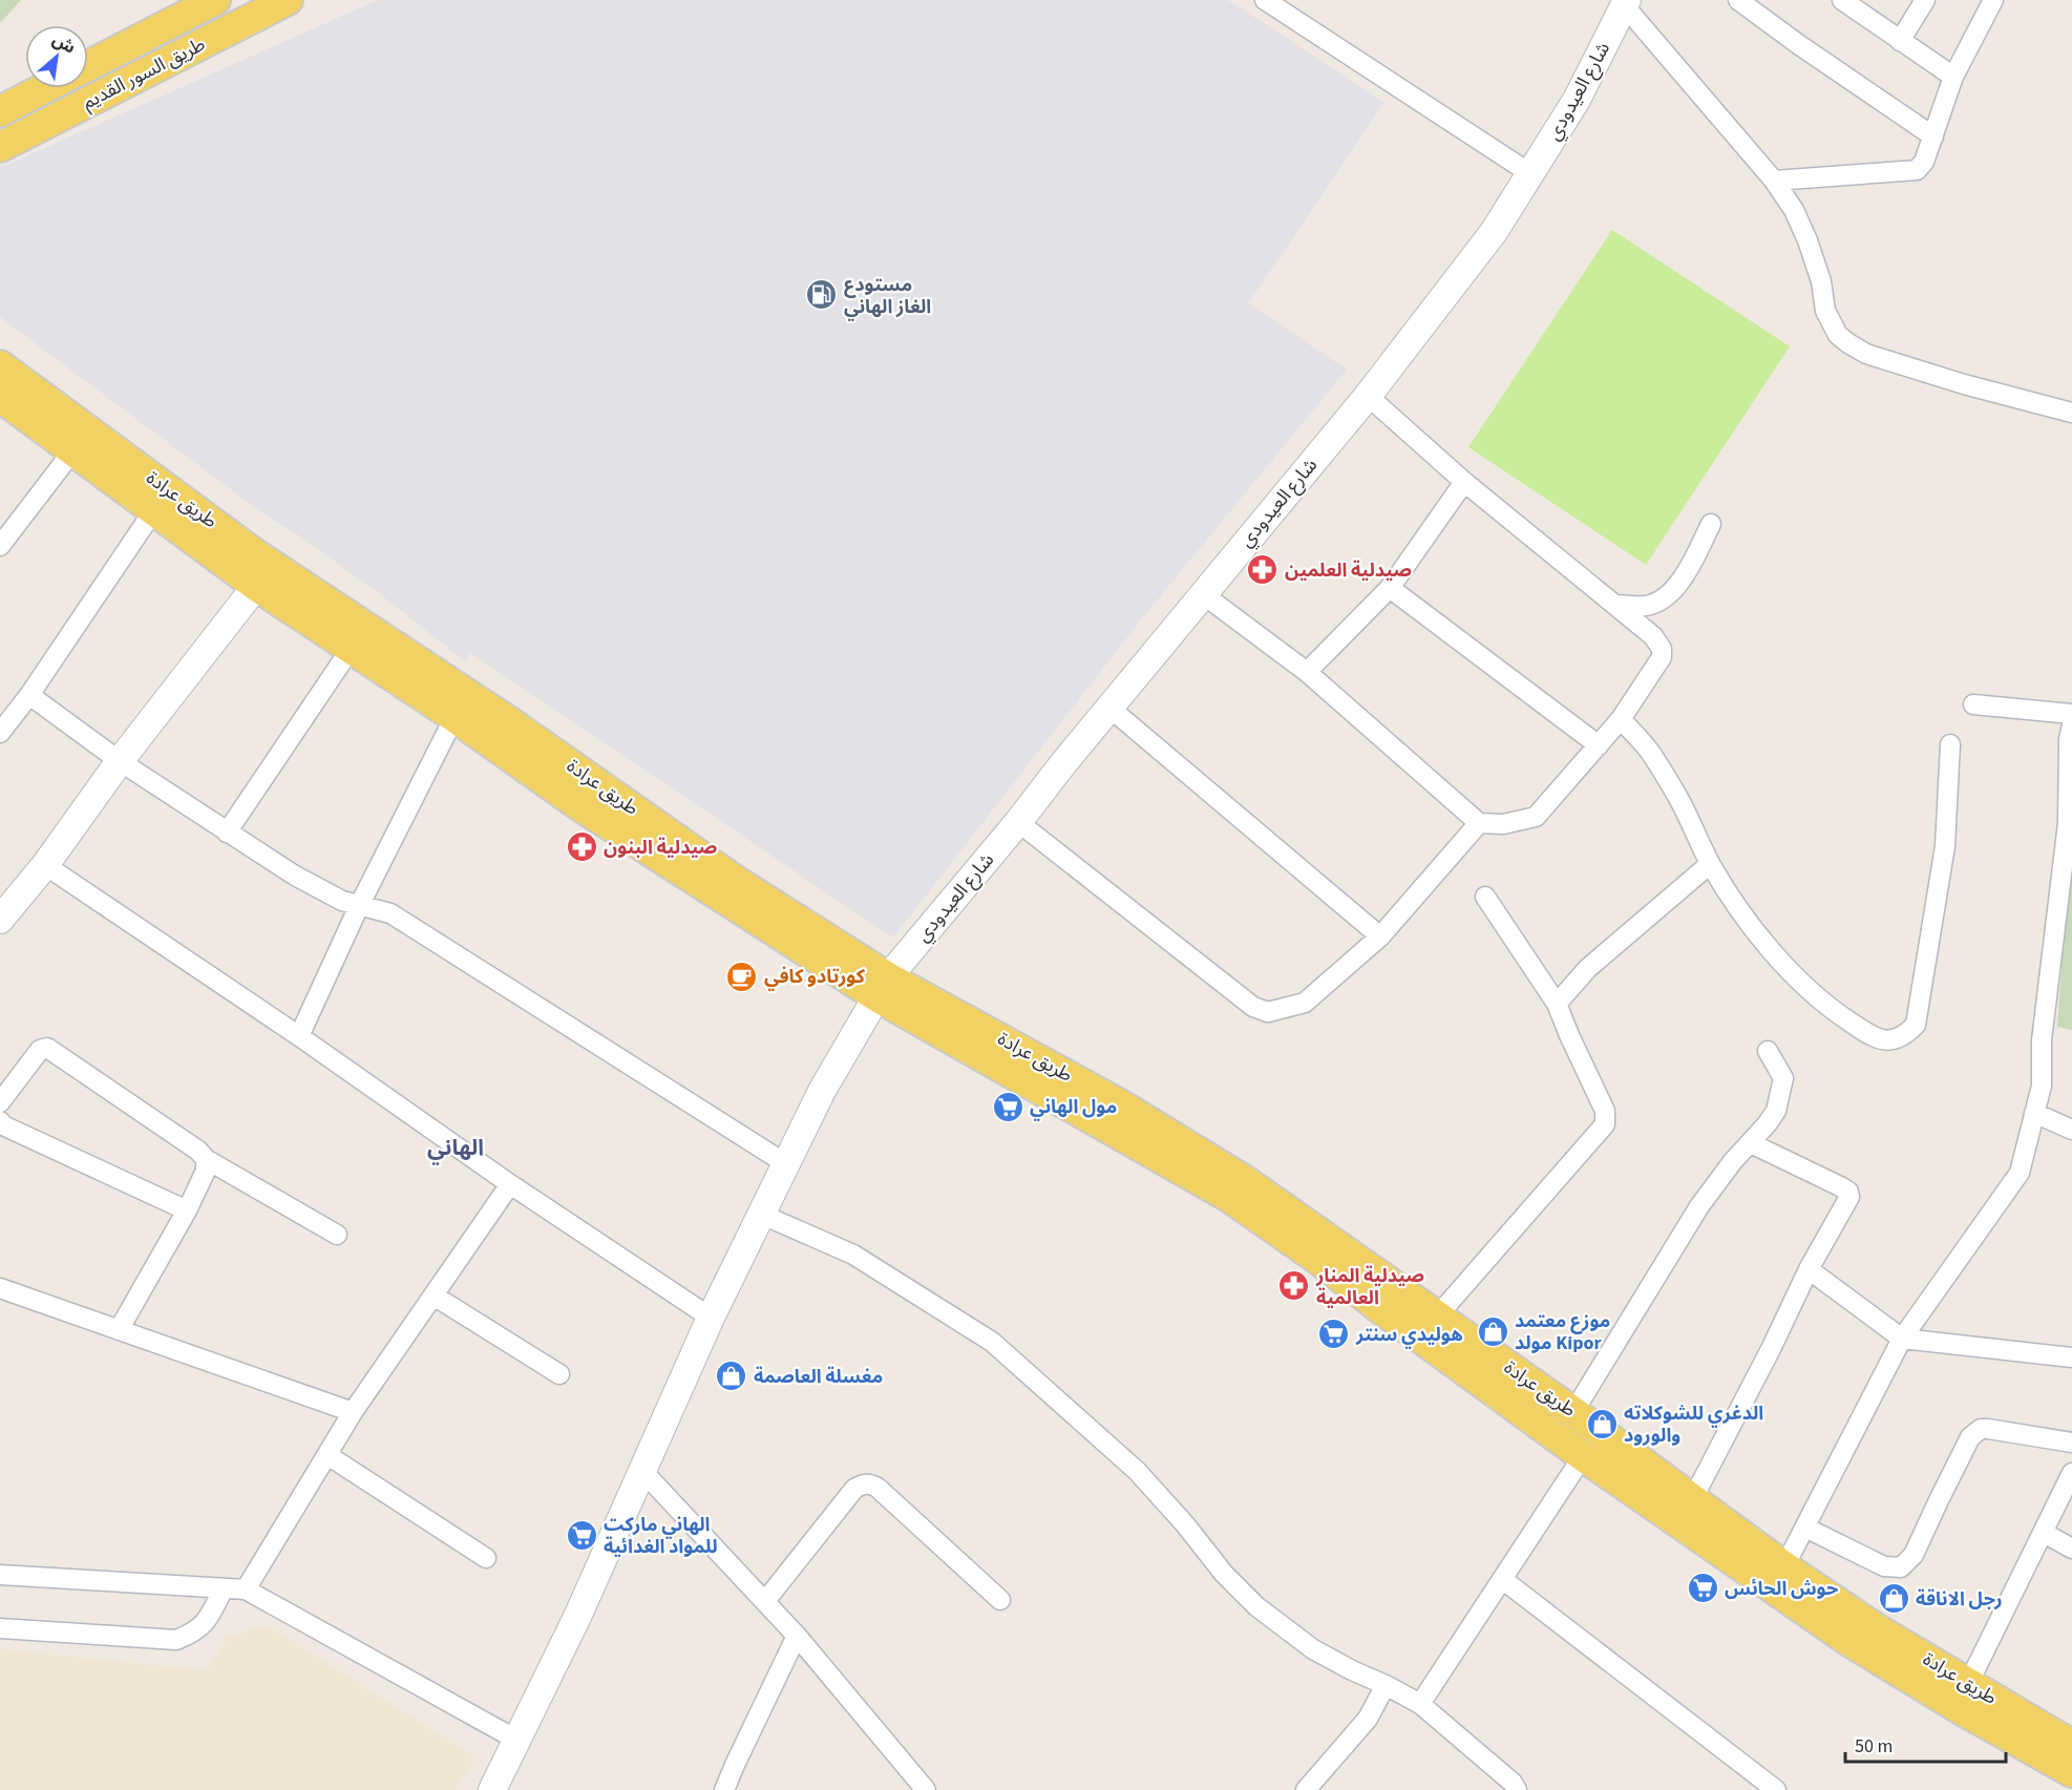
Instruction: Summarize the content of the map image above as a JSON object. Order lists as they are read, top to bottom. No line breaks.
{"streets":{"main road":["طريق السور القديم","طريق عرادة"],"street":["شارع العيدودي"]},"crossings":[["شارع العيدودي","طريق عرادة"]],"districts":["الهاني"],"places":{"fuel station":["مستودع الغاز الهاني"],"pharmacy":["صيدلية العلمين","صيدلية البنون","صيدلية المنار العالمية"],"cafe":["كورتادو كافي"],"supermarket":["مول الهاني","هوليدي سنتر","الهاني ماركت للمواد الغدائية","حوش الحائس"],"shop":["موزع معتمد مولد Kipor","مغسلة العاصمة","الدغري للشوكلاته والورود","رجل الاناقة"]},"scale_bar":"50 m","north":"top right"}
